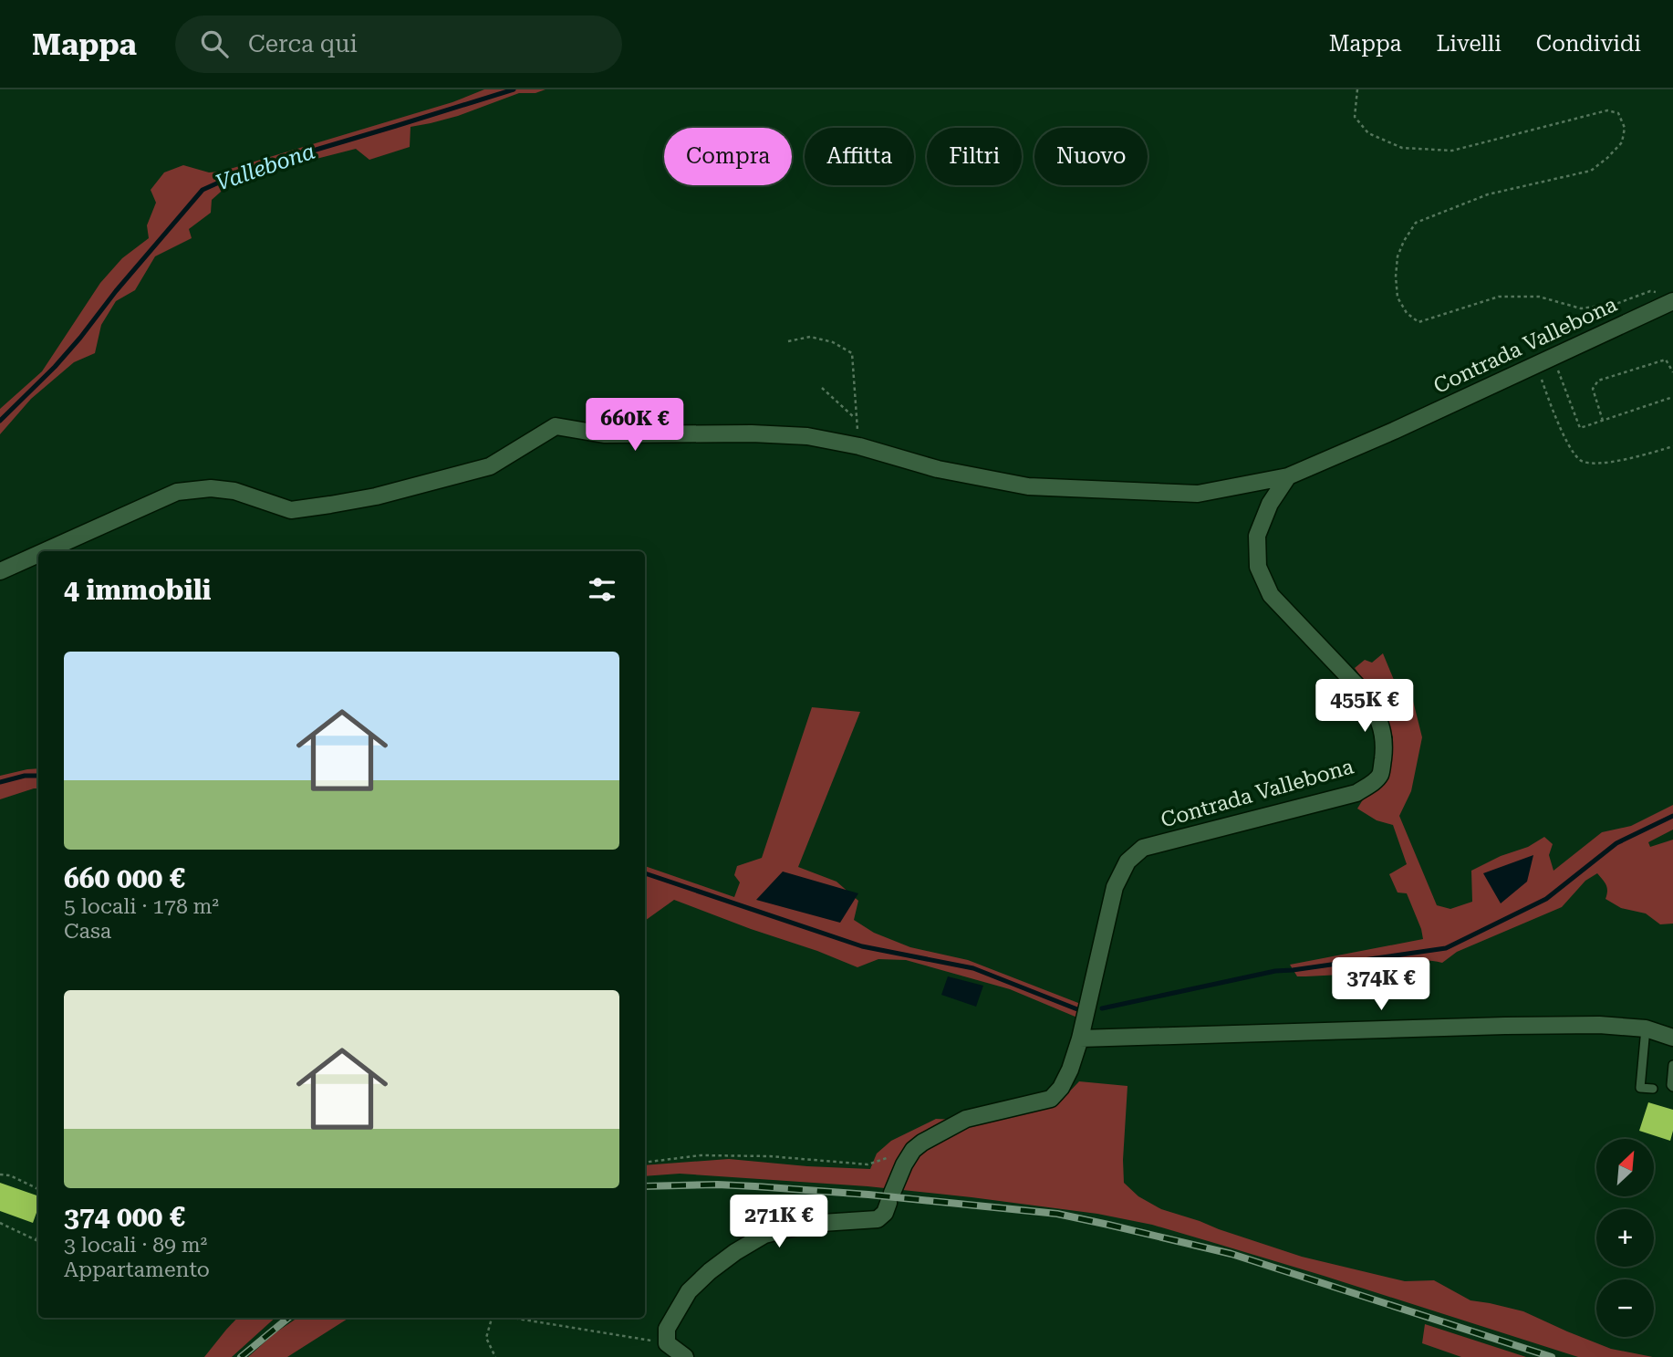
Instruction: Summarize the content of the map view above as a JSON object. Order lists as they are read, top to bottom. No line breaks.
{"streets":{"street":["Contrada Vallebona"]},"water":["Vallebona"],"north":"top right","page":{"header":"Mappa","search":"Cerca qui","nav":["Mappa","Livelli","Condividi"],"chip":["Compra","Affitta","Filtri","Nuovo"],"price":["660K €","455K €","374K €","271K €"],"heading":"4 immobili","list":[{"name":"660 000 €","note":"5 locali · 178 m² · Casa"},{"name":"374 000 €","note":"3 locali · 89 m² · Appartamento"}],"map_buttons":["+","−"]}}
